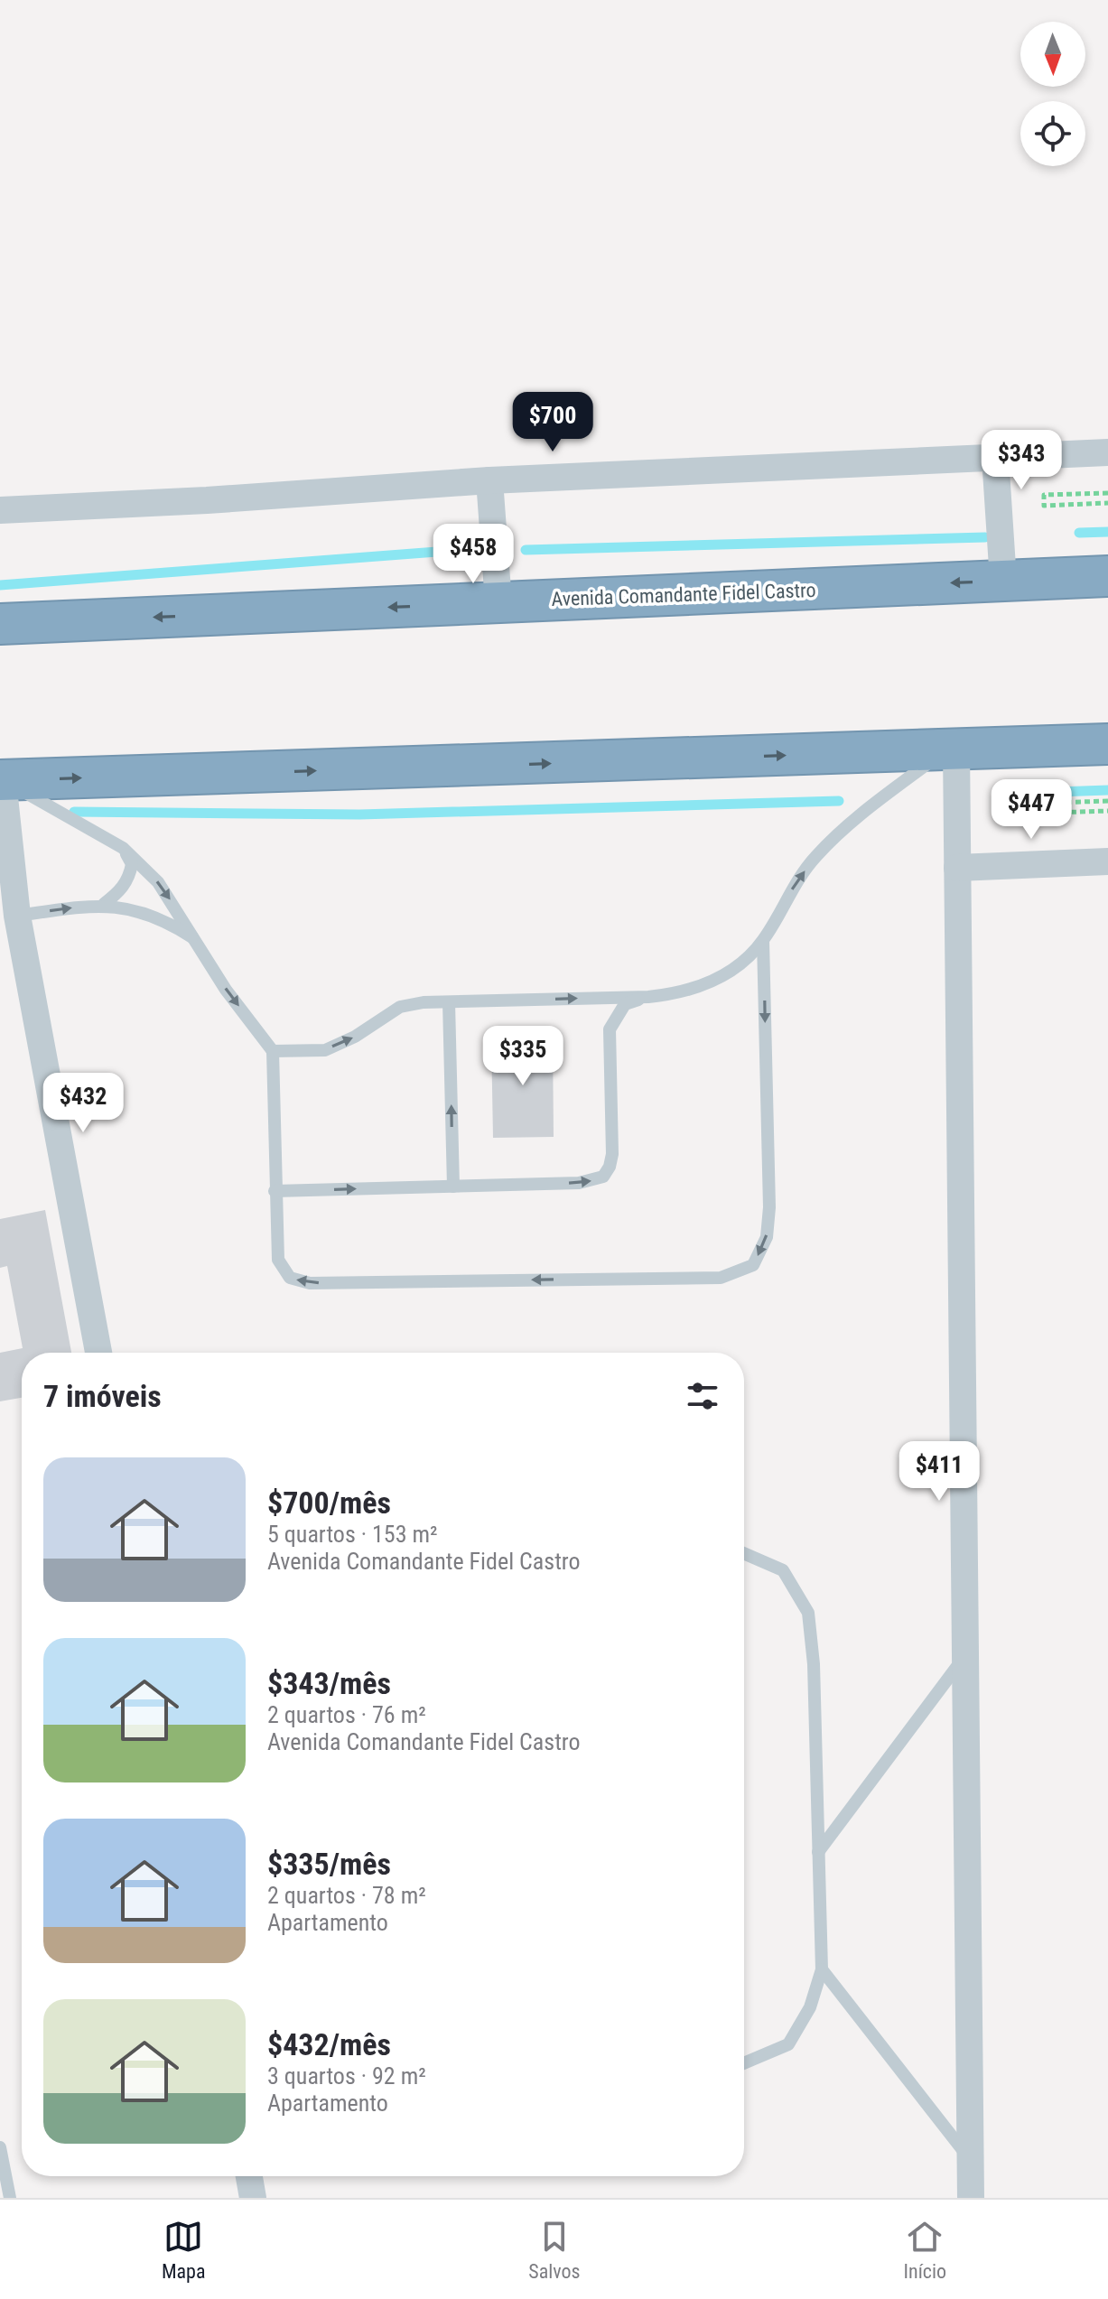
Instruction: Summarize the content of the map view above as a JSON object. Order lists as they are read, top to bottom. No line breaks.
{"streets":{"highway":["Avenida Comandante Fidel Castro"]},"north":"bottom","page":{"price":["$700","$343","$458","$447","$335","$432","$411"],"heading":"7 imóveis","list":[{"name":"$700/mês","note":"5 quartos · 153 m² · Avenida Comandante Fidel Castro"},{"name":"$343/mês","note":"2 quartos · 76 m² · Avenida Comandante Fidel Castro"},{"name":"$335/mês","note":"2 quartos · 78 m² · Apartamento"},{"name":"$432/mês","note":"3 quartos · 92 m² · Apartamento"}],"tabs":["Mapa","Salvos","Início"]}}
